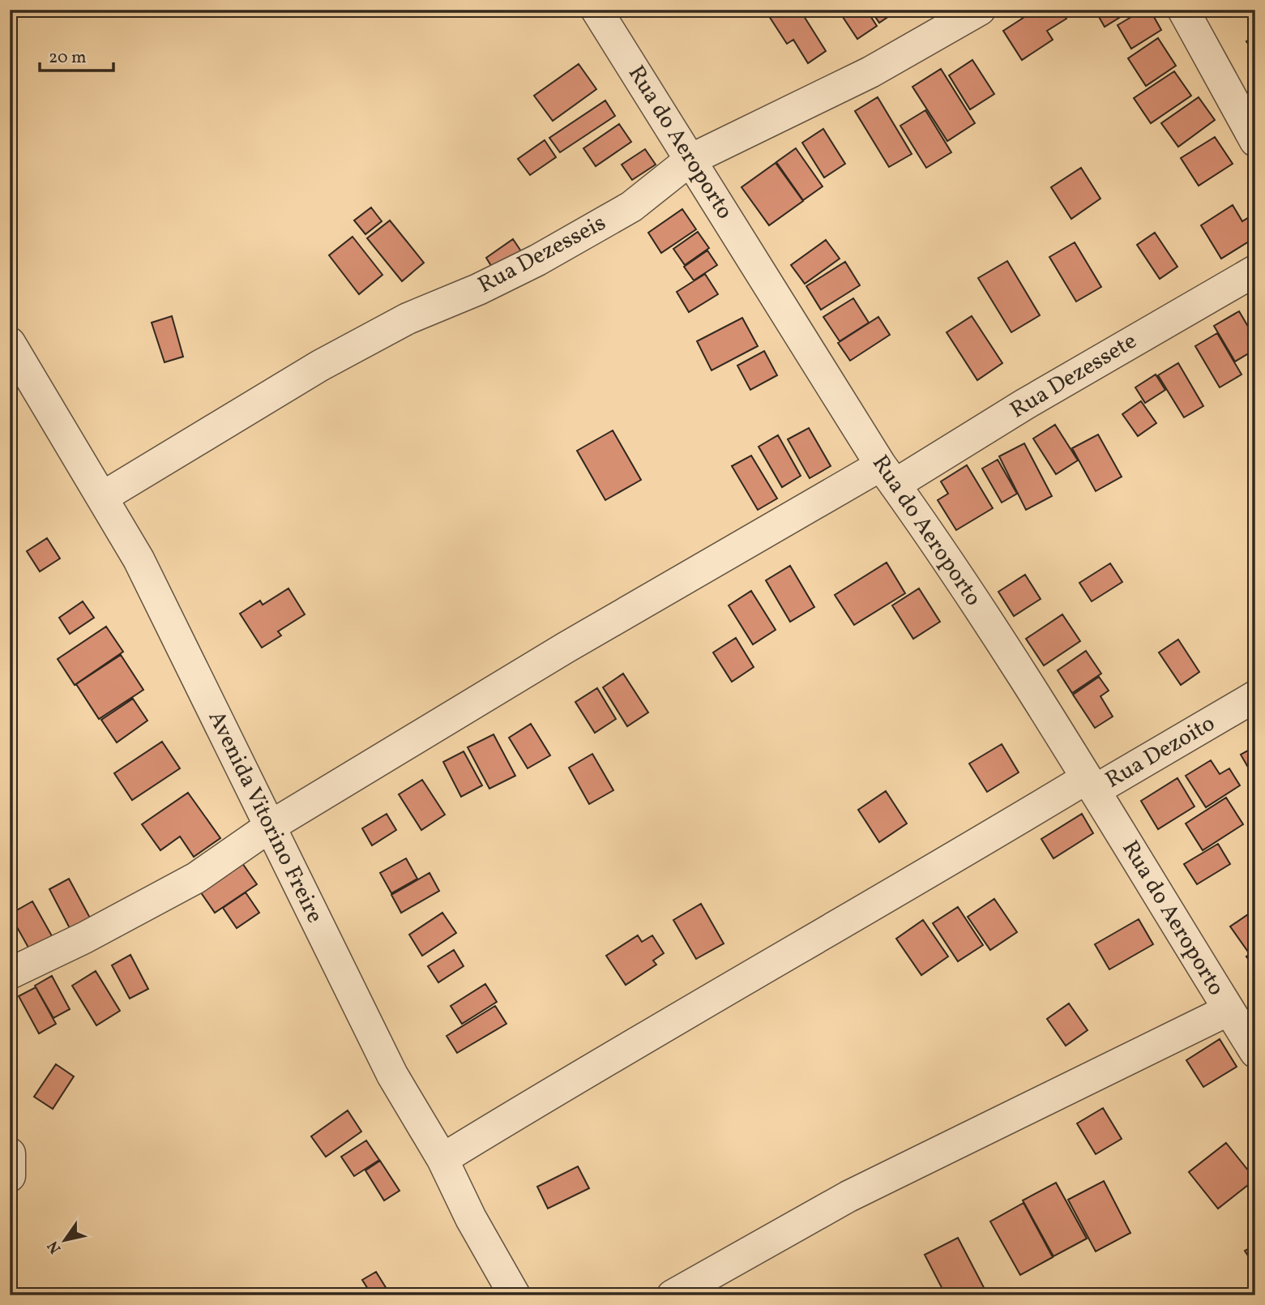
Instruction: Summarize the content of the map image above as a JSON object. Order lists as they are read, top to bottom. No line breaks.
{"streets":{"street":["Rua do Aeroporto","Rua Dezesseis","Rua Dezessete","Rua Dezoito","Avenida Vitorino Freire"]},"crossings":[["Rua do Aeroporto","Rua Dezesseis"],["Rua do Aeroporto","Rua Dezessete"],["Rua do Aeroporto","Rua Dezoito"],["Rua Dezesseis","Avenida Vitorino Freire"],["Rua Dezessete","Avenida Vitorino Freire"],["Rua Dezoito","Avenida Vitorino Freire"]],"scale_bar":"20 m","north":"bottom left"}
